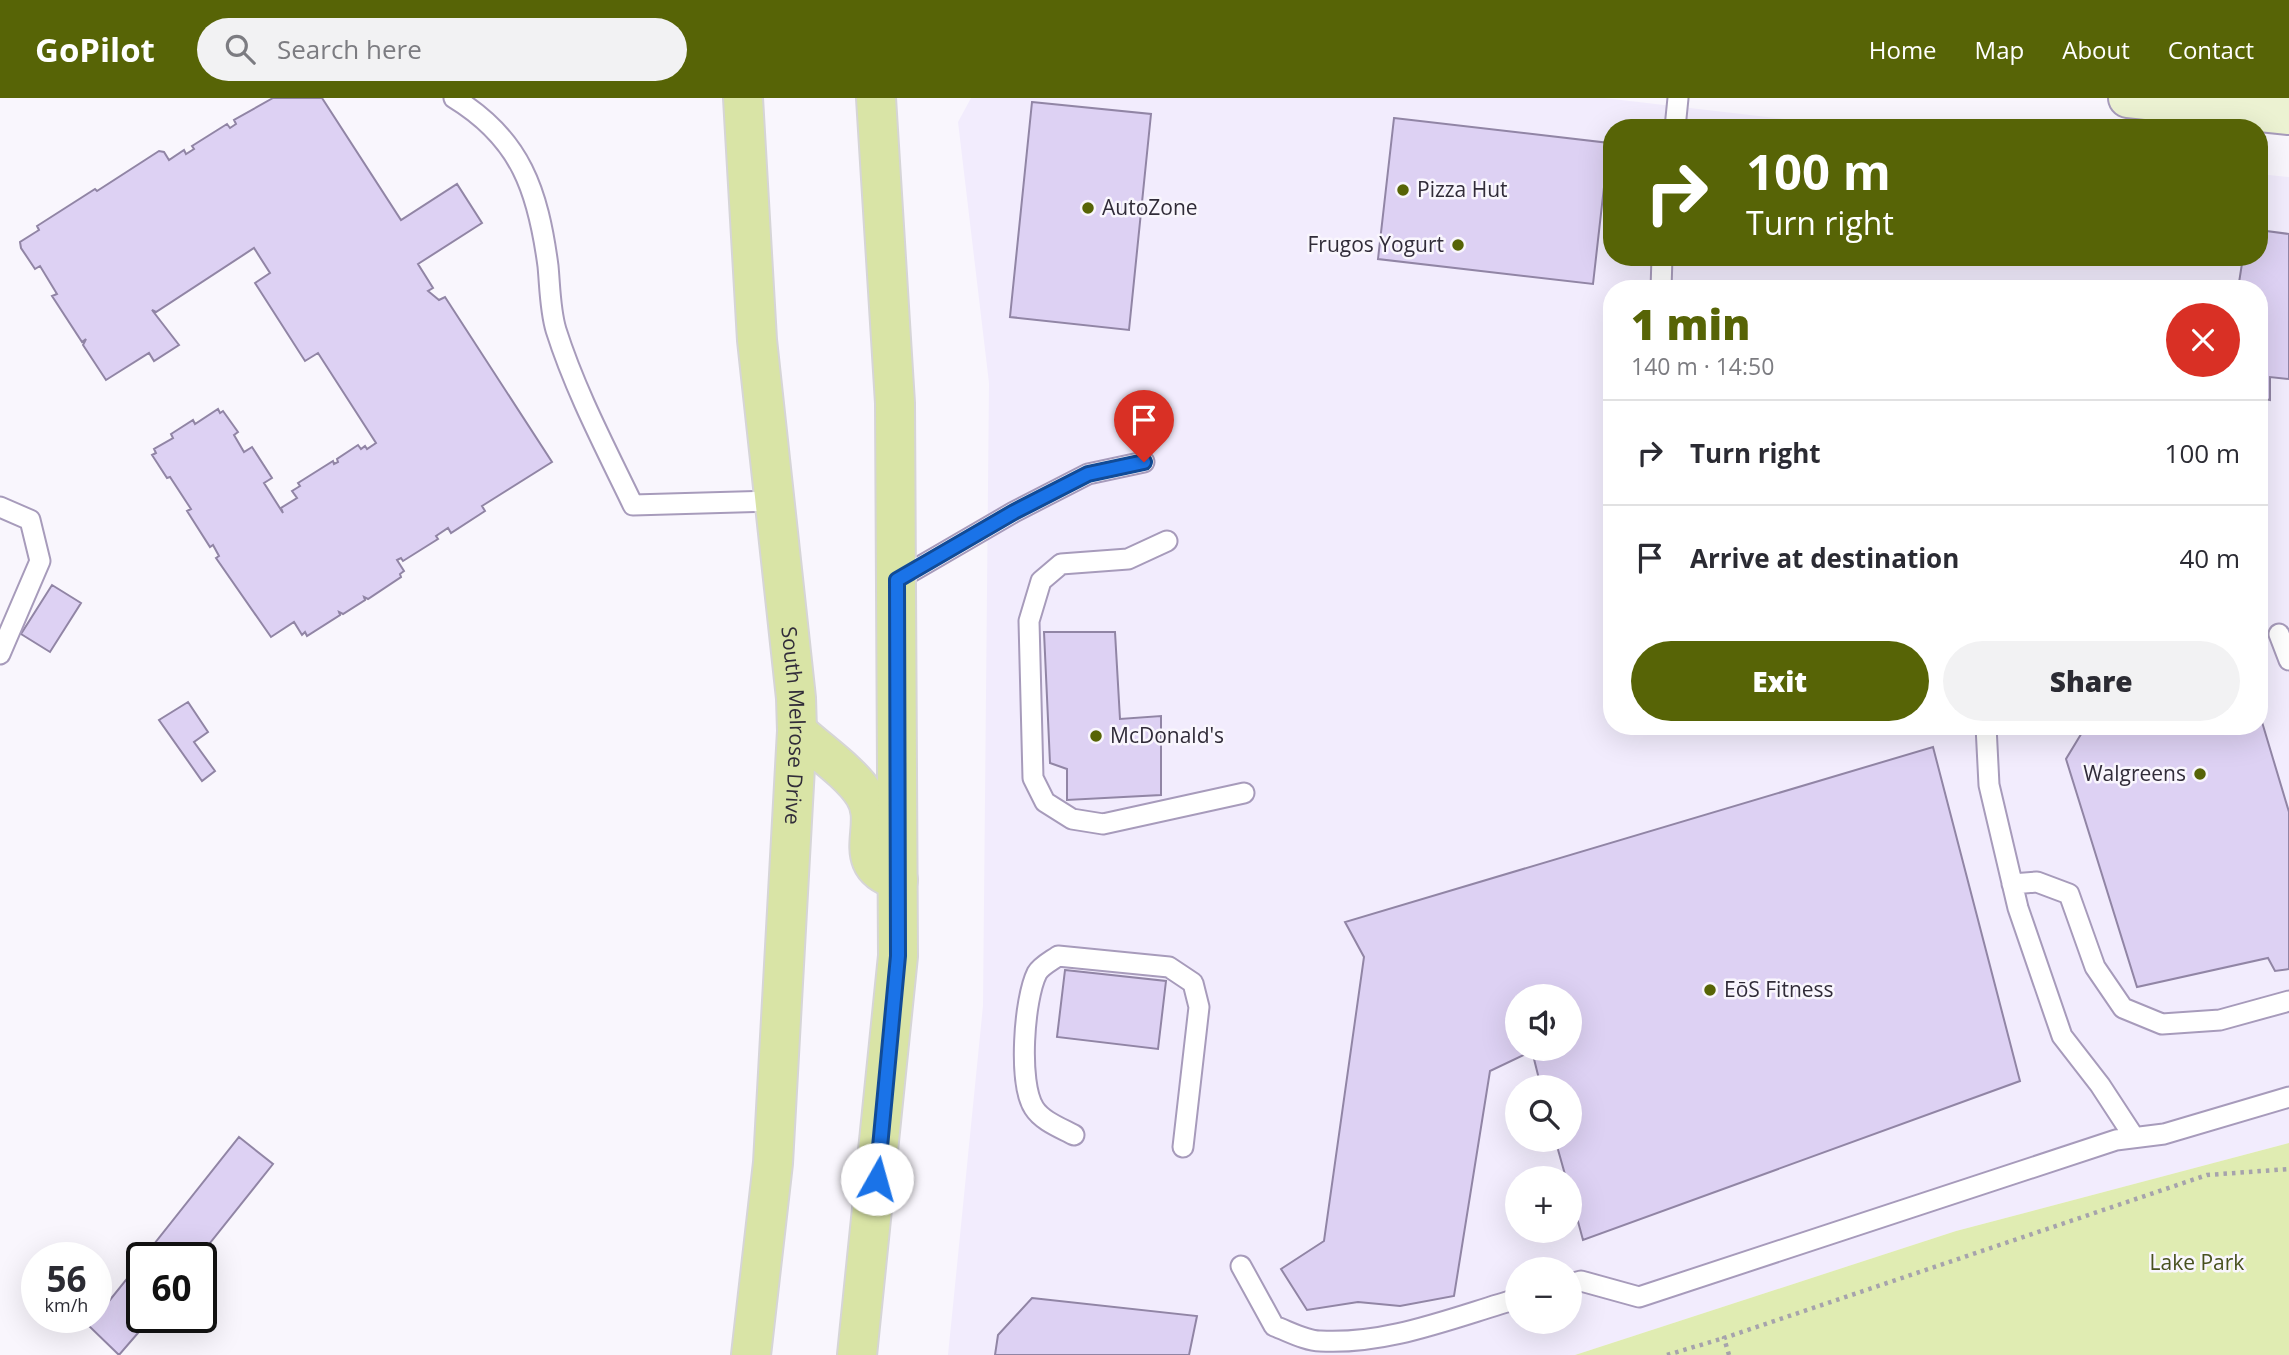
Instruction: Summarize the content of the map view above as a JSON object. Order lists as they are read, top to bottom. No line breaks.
{"streets":{"main road":["South Melrose Drive"]},"parks":["Lake Park"],"places":["Pizza Hut","AutoZone","Frugos Yogurt","McDonald's","Walgreens","EōS Fitness"],"page":{"header":"GoPilot","search":"Search here","nav":["Home","Map","About","Contact"],"turn":["100 m","Turn right"],"heading":["1 min","140 m · 14:50"],"list":[{"name":"Turn right","value":"100 m"},{"name":"Arrive at destination","value":"40 m"}],"buttons":["Exit","Share"],"map_buttons":["+","−"],"speed":"56 km/h","limit":"60"}}
